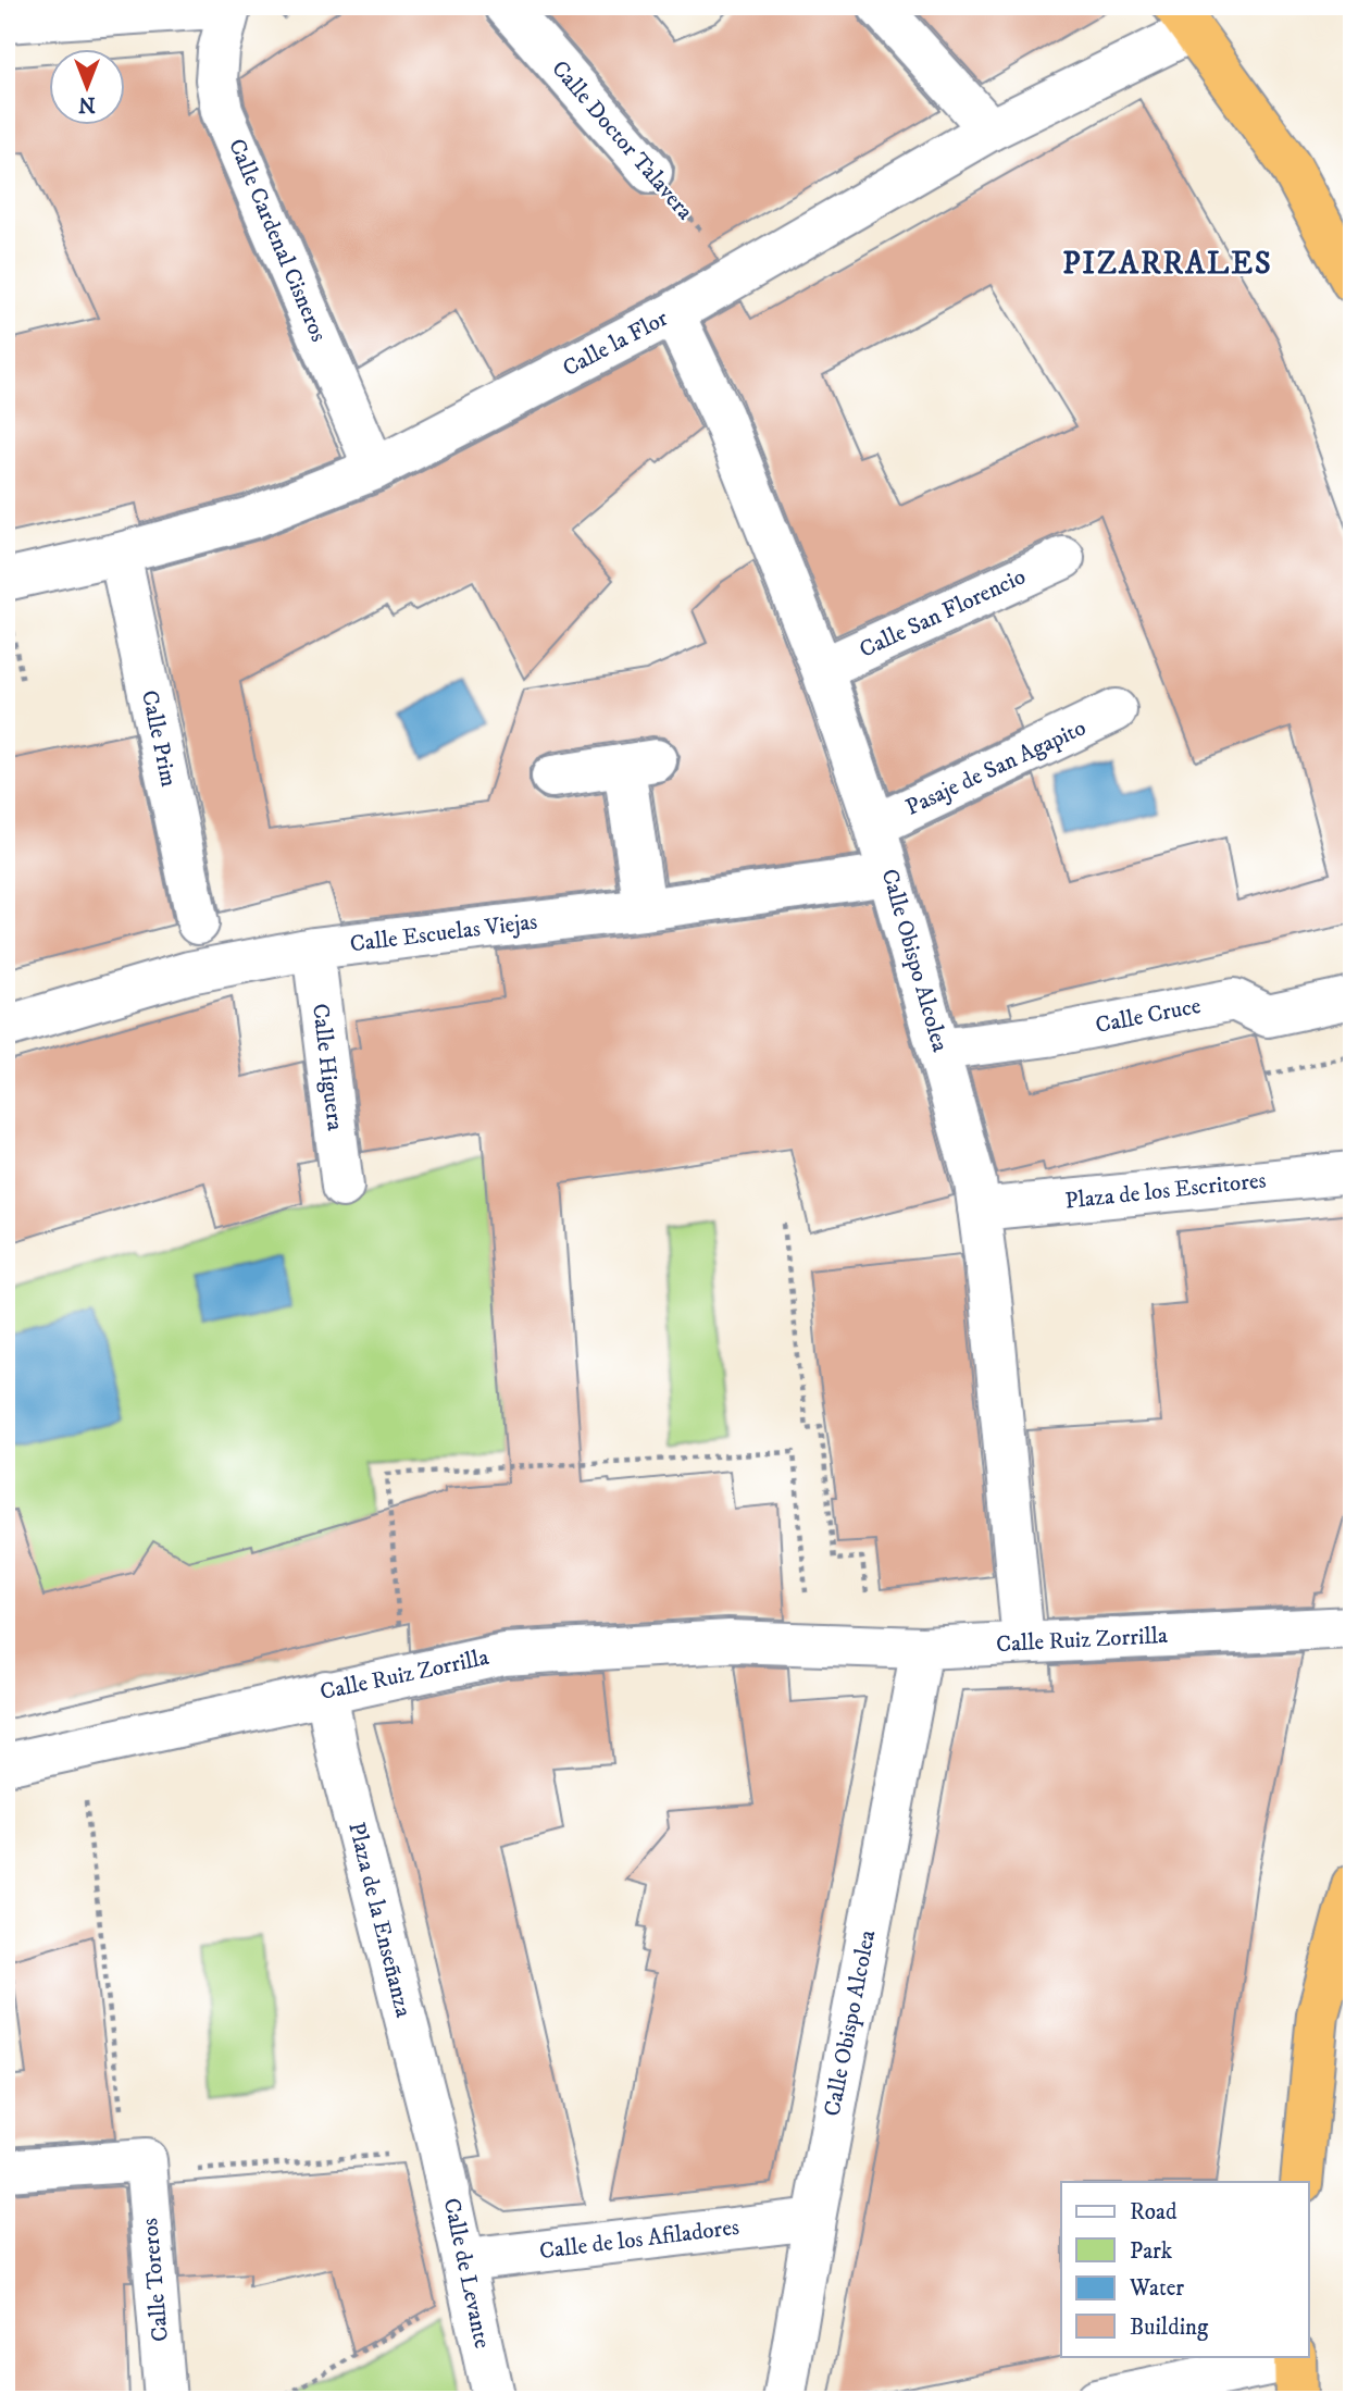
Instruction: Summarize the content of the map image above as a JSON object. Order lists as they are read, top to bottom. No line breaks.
{"streets":{"street":["Calle Doctor Talavera","Calle Cardenal Cisneros","Calle la Flor","Calle San Florencio","Calle Prim","Pasaje de San Agapito","Calle Escuelas Viejas","Calle Obispo Alcolea","Calle Cruce","Calle Higuera","Plaza de los Escritores","Calle Ruiz Zorrilla","Plaza de la Enseñanza","Calle de los Afiladores","Calle de Levante","Calle Toreros"]},"crossings":[["Calle Doctor Talavera","Calle la Flor"],["Calle Cardenal Cisneros","Calle la Flor"],["Calle la Flor","Calle Prim"],["Calle la Flor","Calle Obispo Alcolea"],["Calle San Florencio","Calle Obispo Alcolea"],["Pasaje de San Agapito","Calle Obispo Alcolea"],["Calle Escuelas Viejas","Calle Obispo Alcolea"],["Calle Escuelas Viejas","Calle Higuera"],["Calle Obispo Alcolea","Calle Cruce"],["Calle Obispo Alcolea","Plaza de los Escritores"],["Calle Obispo Alcolea","Calle Ruiz Zorrilla"],["Calle Obispo Alcolea","Calle de los Afiladores"],["Calle Ruiz Zorrilla","Plaza de la Enseñanza"],["Plaza de la Enseñanza","Calle de Levante"],["Calle de los Afiladores","Calle de Levante"]],"districts":["PIZARRALES"],"legend":["Road","Park","Water","Building"],"north":"bottom"}
